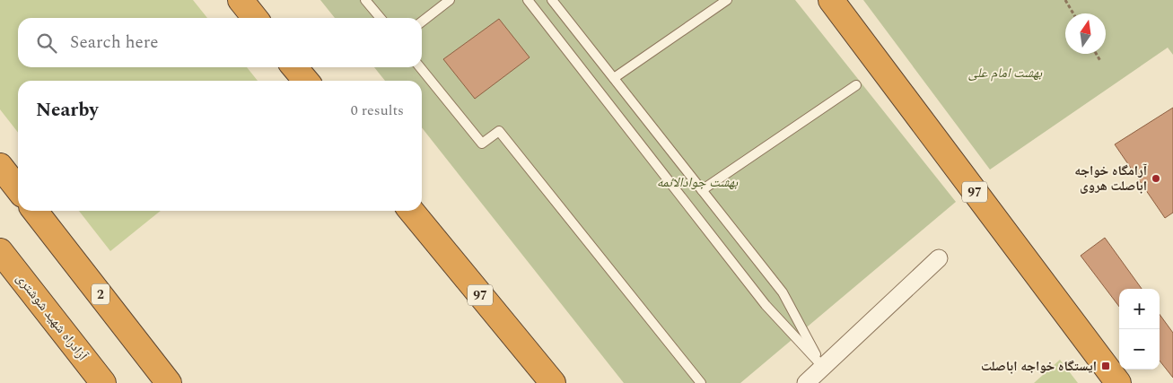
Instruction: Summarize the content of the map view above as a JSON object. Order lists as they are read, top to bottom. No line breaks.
{"streets":{"highway":["97","2","آزادراه شهید شوشتری"]},"parks":["بهشت امام علی","بهشت جوادالائمه"],"places":{"other":["آرامگاه خواجه اباصلت هروی"],"transit":["ایستگاه خواجه اباصلت"]},"north":"top","page":{"search":"Search here","heading":["Nearby","0 results"],"map_buttons":["+","−"]}}
